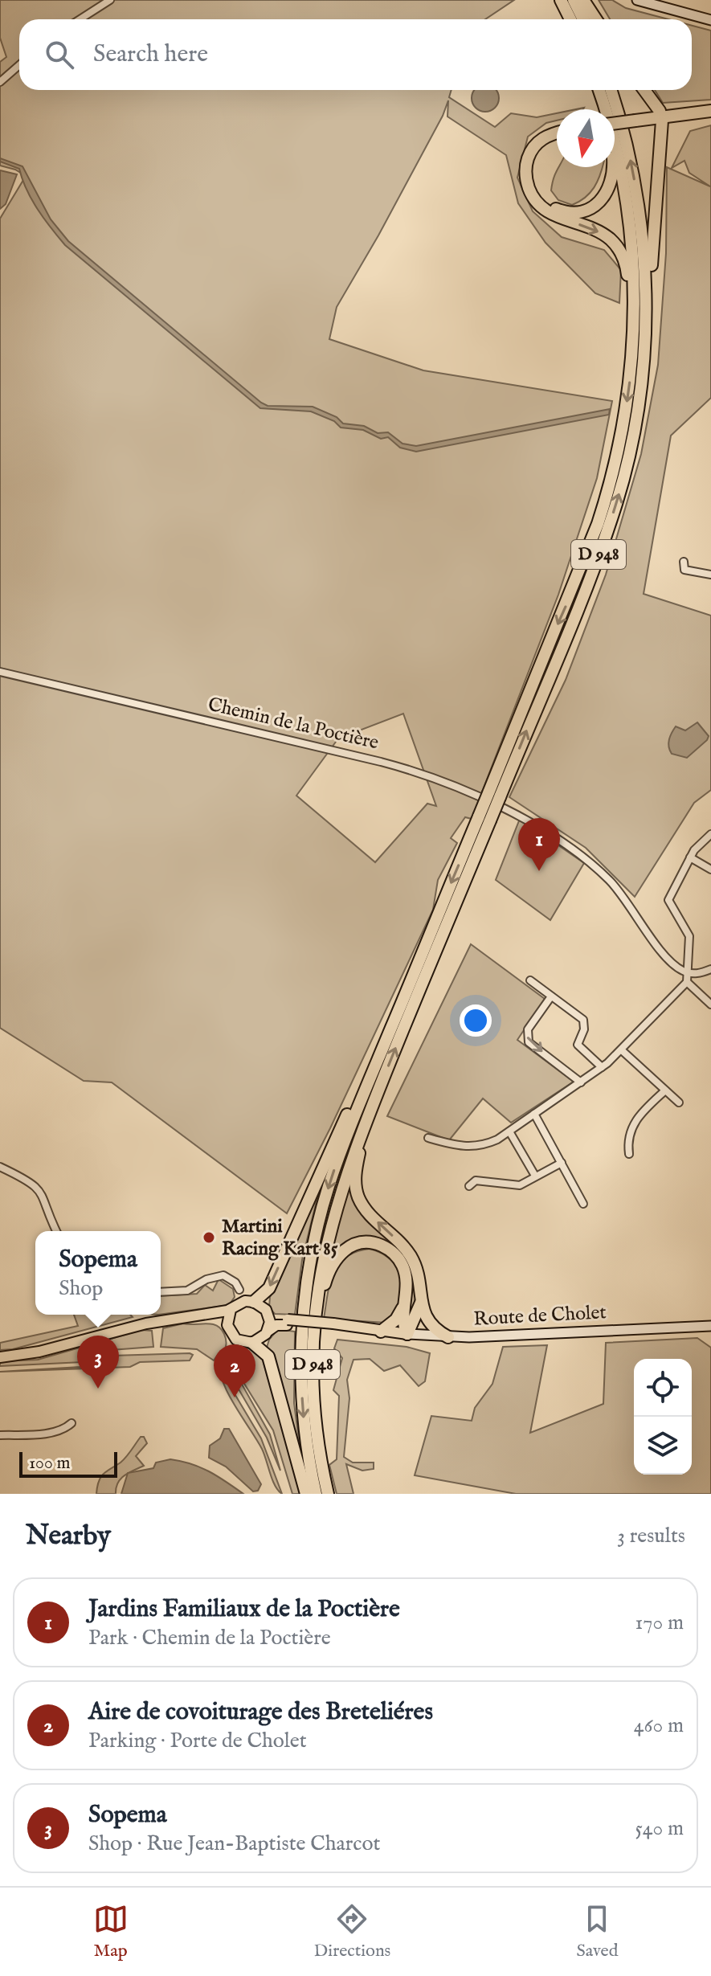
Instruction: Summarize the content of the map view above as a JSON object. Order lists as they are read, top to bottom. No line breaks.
{"streets":{"highway":["D 948"],"main road":["Route de Cholet"],"street":["Chemin de la Poctière"]},"places":["Martini Racing Kart 85"],"scale_bar":"100 m","north":"bottom","page":{"search":"Search here","pins":["1","3","2"],"popup":["Sopema","Shop"],"scale":"100 m","heading":["Nearby","3 results"],"list":[{"mark":"1","name":"Jardins Familiaux de la Poctière","note":"Park · Chemin de la Poctière","value":"170 m"},{"mark":"2","name":"Aire de covoiturage des Breteliéres","note":"Parking · Porte de Cholet","value":"460 m"},{"mark":"3","name":"Sopema","note":"Shop · Rue Jean-Baptiste Charcot","value":"540 m"}],"nav":["Map","Directions","Saved"]}}
